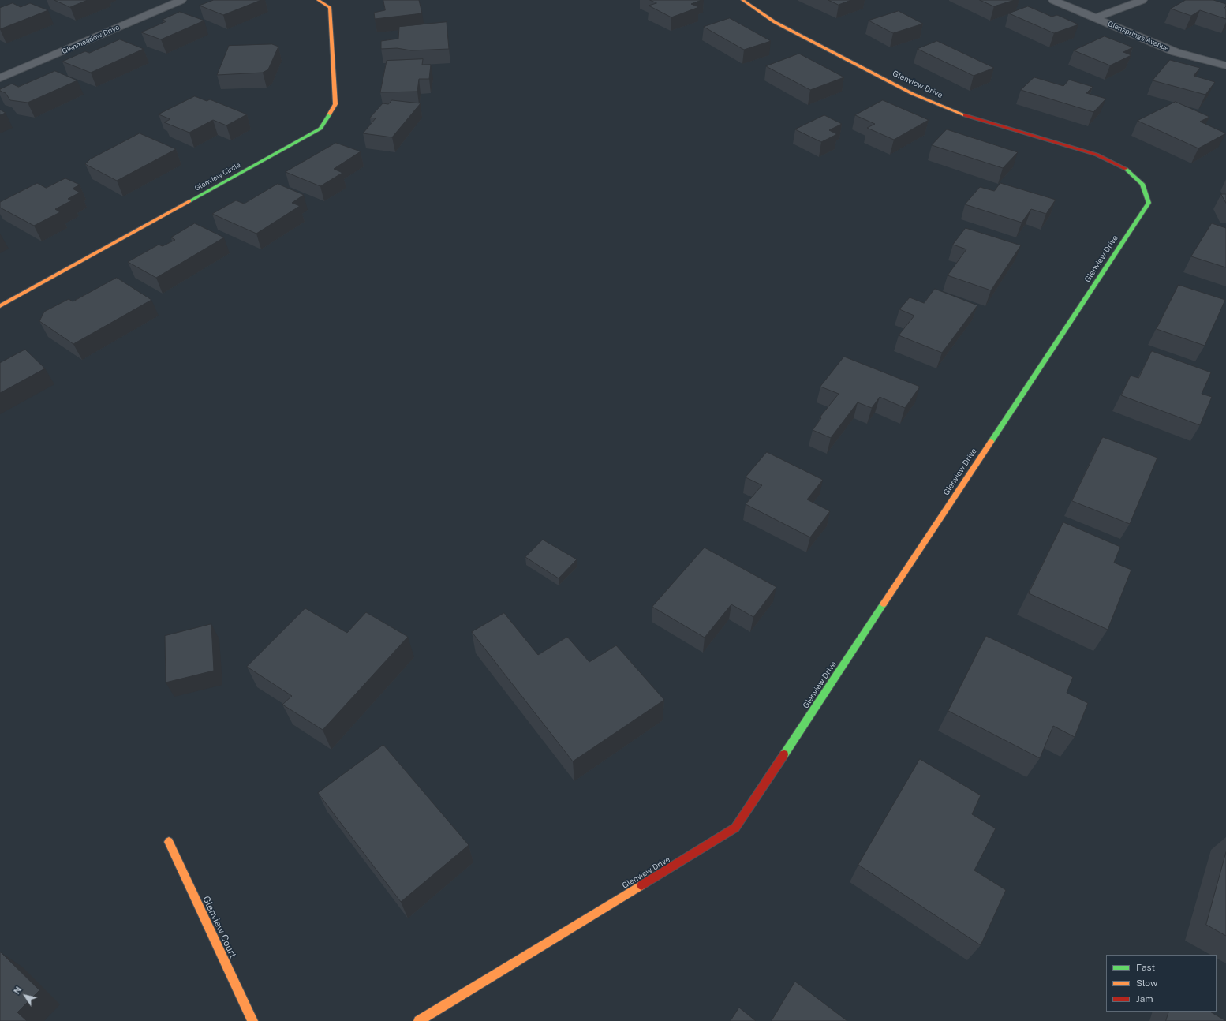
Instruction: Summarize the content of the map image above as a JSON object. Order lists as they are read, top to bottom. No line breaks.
{"streets":{"street":["Glensprings Avenue","Glenmeadow Drive","Glenview Drive","Glenview Circle","Glenview Court"]},"legend":["Fast","Slow","Jam"],"north":"top left"}
